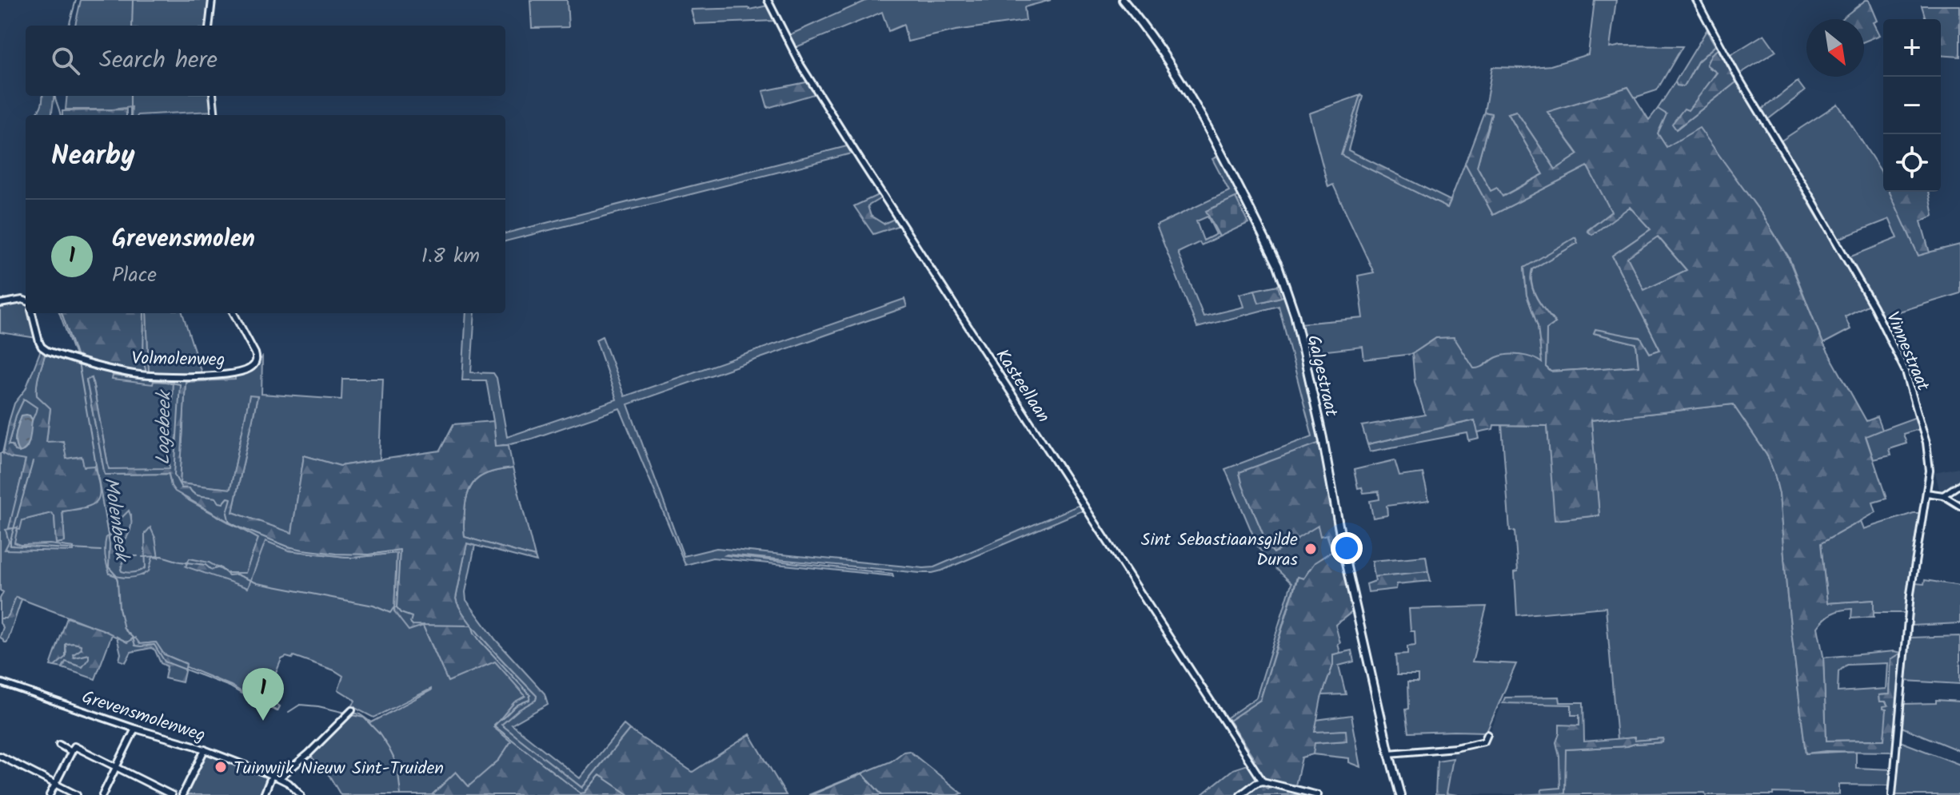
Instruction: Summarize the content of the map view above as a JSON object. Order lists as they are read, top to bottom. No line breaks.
{"streets":{"street":["Vinnestraat","Volmolenweg","Galgestraat","Kasteellaan","Grevensmolenweg"]},"water":["Logebeek","Molenbeek"],"places":["Sint Sebastiaansgilde Duras","Tuinwijk Nieuw Sint-Truiden"],"north":"bottom right","page":{"map_buttons":["+","−"],"search":"Search here","heading":"Nearby","list":[{"mark":"1","name":"Grevensmolen","note":"Place","value":"1.8 km"}],"pins":"1"}}
